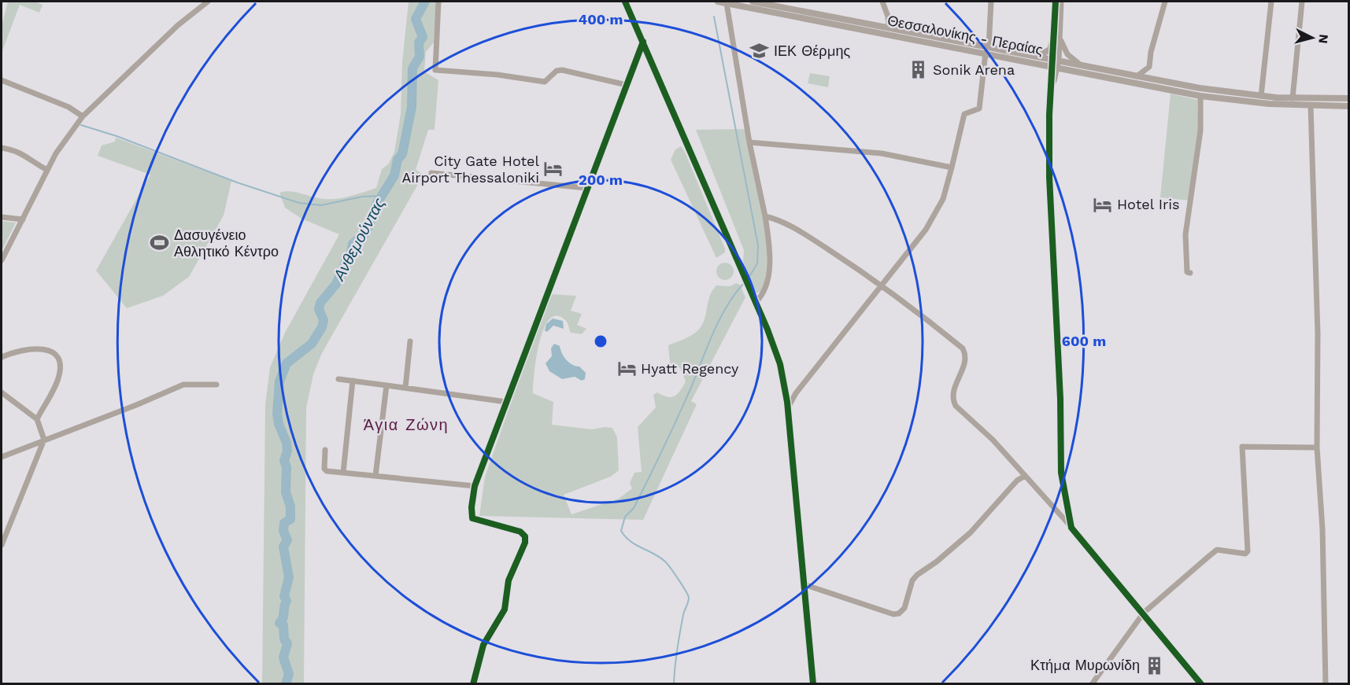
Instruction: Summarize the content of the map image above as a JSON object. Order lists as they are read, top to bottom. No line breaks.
{"streets":{"main road":["Θεσσαλονίκης - Περαίας"]},"districts":["Άγια Ζώνη"],"water":["Ανθεμούντας"],"places":{"school or university":["ΙΕΚ Θέρμης"],"building":["Sonik Arena","Κτήμα Μυρωνίδη"],"hotel":["City Gate Hotel Airport Thessaloniki","Hotel Iris","Hyatt Regency"],"sports":["Δασυγένειο Αθλητικό Κέντρο"]},"north":"right","rings":["400 m","200 m","600 m"]}
